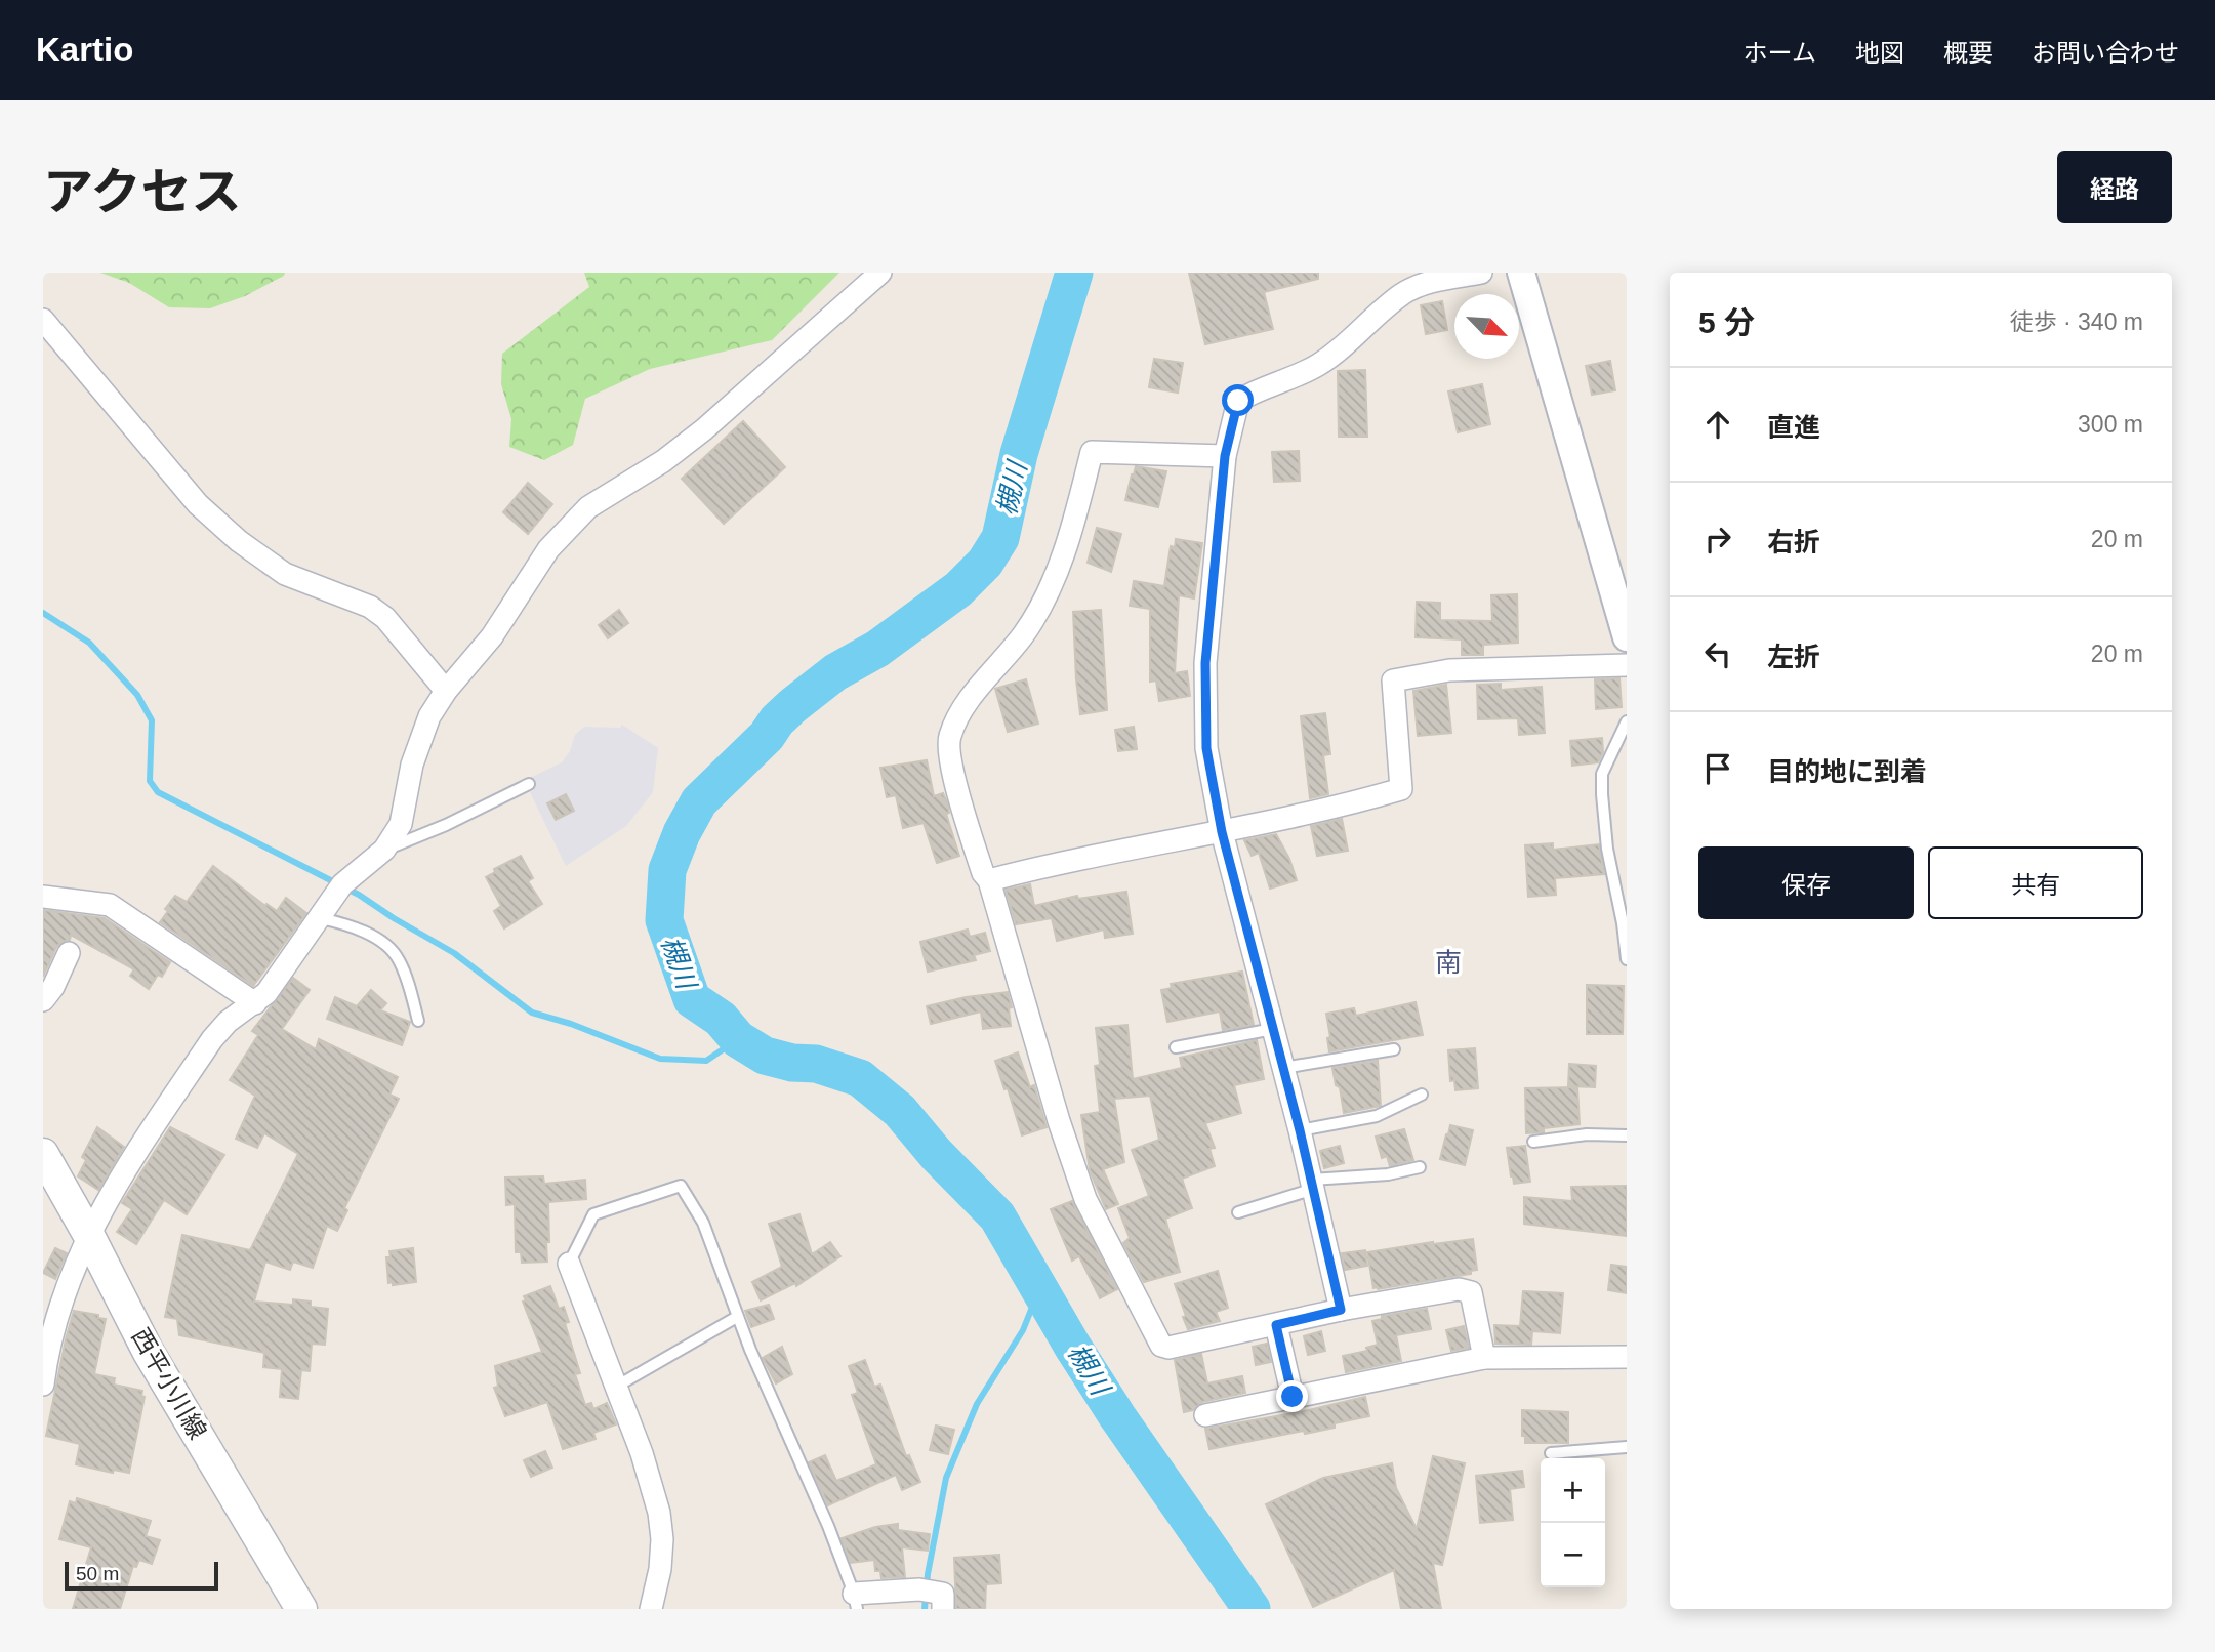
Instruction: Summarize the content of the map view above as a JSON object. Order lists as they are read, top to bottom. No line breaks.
{"streets":{"main road":["西平小川線"]},"districts":["南"],"water":["槻川"],"scale_bar":"50 m","north":"bottom right","page":{"header":"Kartio","nav":["ホーム","地図","概要","お問い合わせ"],"title":"アクセス","buttons":["経路",["保存","共有"]],"heading":["5 分","徒歩 · 340 m"],"list":[["直進","300 m"],["右折","20 m"],["左折","20 m"],"目的地に到着"],"map_buttons":["+","−"],"scale":"50 m"}}
